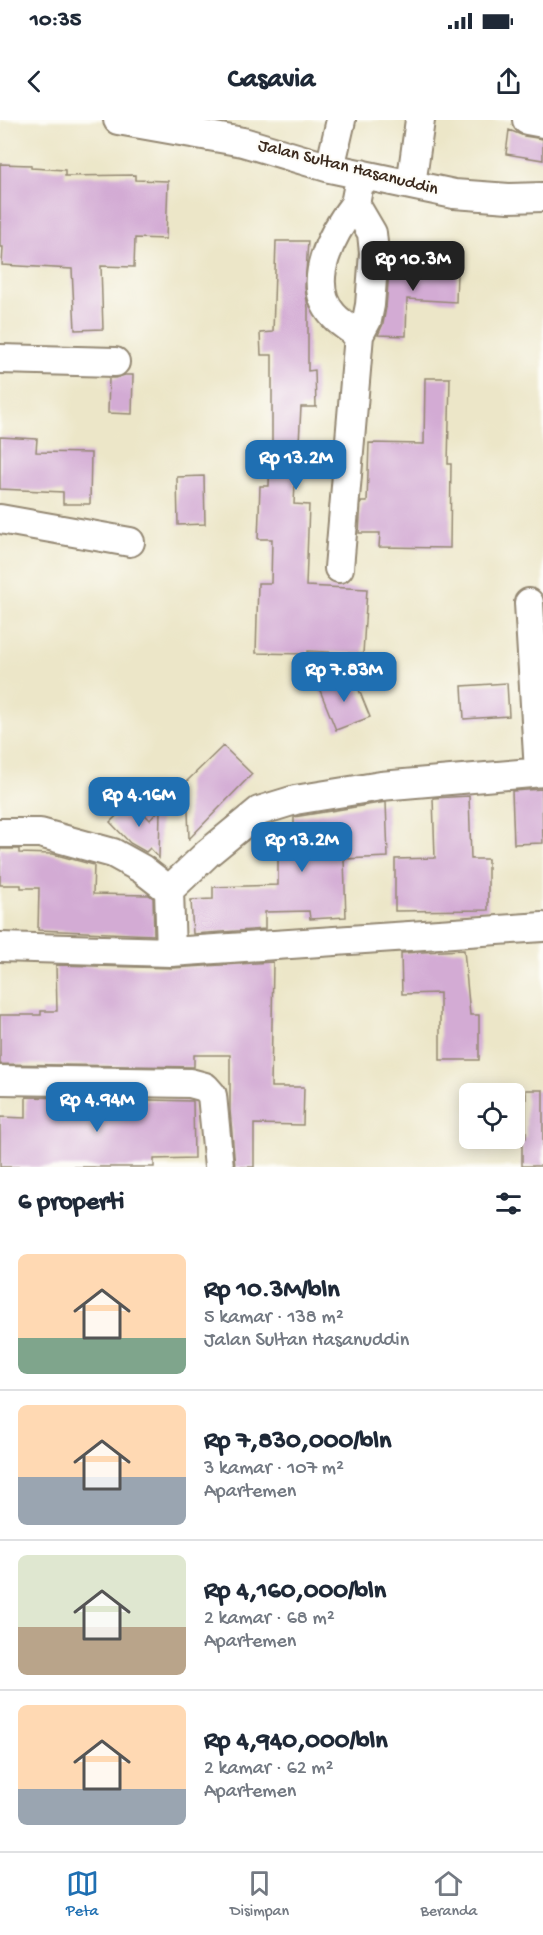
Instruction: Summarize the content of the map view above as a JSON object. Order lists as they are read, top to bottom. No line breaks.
{"streets":{"street":["Jalan Sultan Hasanuddin"]},"page":{"status":"10:35","header":"Casavia","price":["Rp 10.3M","Rp 13.2M","Rp 7.83M","Rp 4.16M","Rp 13.2M","Rp 4.94M"],"heading":"6 properti","list":[{"name":"Rp 10.3M/bln","note":"5 kamar · 138 m² · Jalan Sultan Hasanuddin"},{"name":"Rp 7,830,000/bln","note":"3 kamar · 107 m² · Apartemen"},{"name":"Rp 4,160,000/bln","note":"2 kamar · 68 m² · Apartemen"},{"name":"Rp 4,940,000/bln","note":"2 kamar · 62 m² · Apartemen"}],"tabs":["Peta","Disimpan","Beranda"]}}
